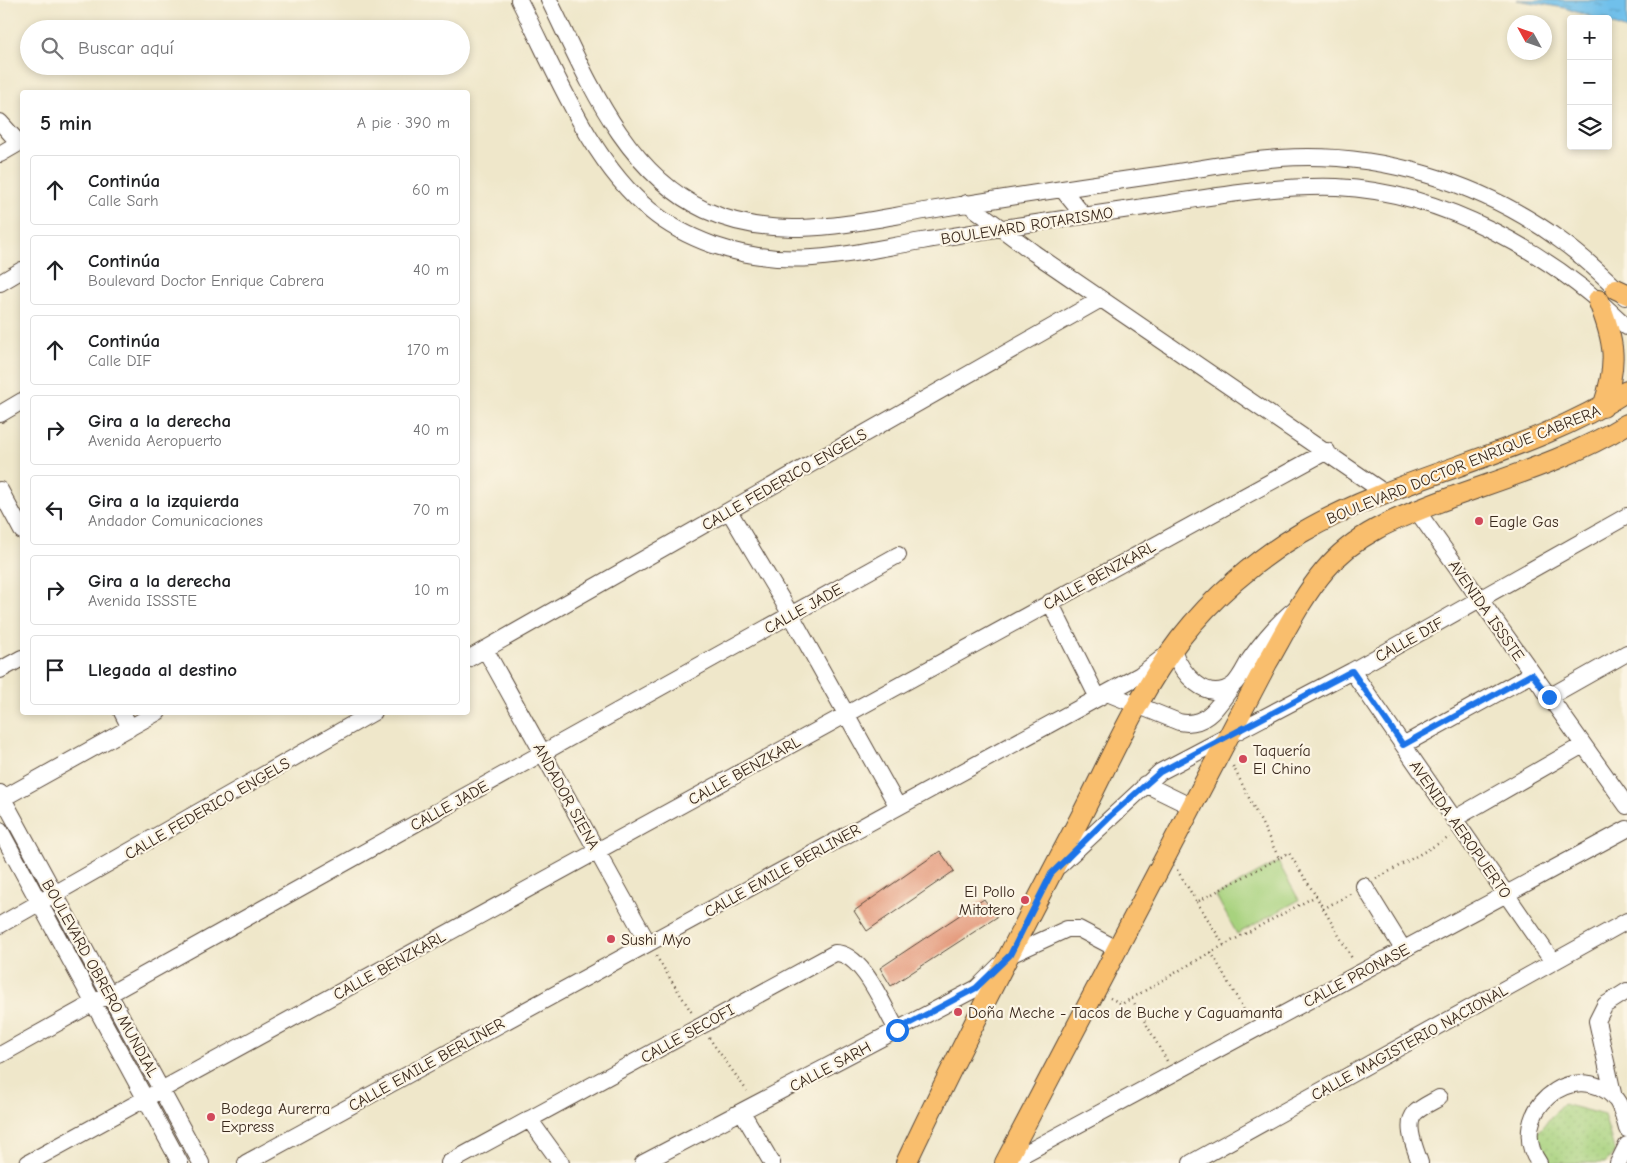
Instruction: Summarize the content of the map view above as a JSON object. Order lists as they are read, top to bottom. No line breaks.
{"streets":{"main road":["BOULEVARD DOCTOR ENRIQUE CABRERA"],"street":["BOULEVARD ROTARISMO","CALLE FEDERICO ENGELS","CALLE BENZKARL","CALLE JADE","AVENIDA ISSSTE","CALLE DIF","ANDADOR SIENA","AVENIDA AEROPUERTO","CALLE EMILE BERLINER","CALLE PRONASE","BOULEVARD OBRERO MUNDIAL","CALLE SECOFI","CALLE MAGISTERIO NACIONAL","CALLE SARH"]},"crossings":[["BOULEVARD DOCTOR ENRIQUE CABRERA","AVENIDA ISSSTE"],["BOULEVARD DOCTOR ENRIQUE CABRERA","CALLE DIF"],["BOULEVARD DOCTOR ENRIQUE CABRERA","CALLE EMILE BERLINER"],["BOULEVARD DOCTOR ENRIQUE CABRERA","CALLE PRONASE"],["BOULEVARD DOCTOR ENRIQUE CABRERA","CALLE SARH"],["CALLE FEDERICO ENGELS","ANDADOR SIENA"],["CALLE FEDERICO ENGELS","BOULEVARD OBRERO MUNDIAL"],["CALLE BENZKARL","ANDADOR SIENA"],["CALLE BENZKARL","BOULEVARD OBRERO MUNDIAL"],["CALLE JADE","ANDADOR SIENA"],["CALLE JADE","BOULEVARD OBRERO MUNDIAL"],["AVENIDA ISSSTE","CALLE DIF"],["CALLE DIF","AVENIDA AEROPUERTO"],["ANDADOR SIENA","CALLE EMILE BERLINER"],["AVENIDA AEROPUERTO","CALLE PRONASE"],["AVENIDA AEROPUERTO","CALLE MAGISTERIO NACIONAL"],["CALLE SECOFI","CALLE SARH"]],"places":["Eagle Gas","Taquería El Chino","El Pollo Mitotero","Sushi Myo","Doña Meche - Tacos de Buche y Caguamanta","Bodega Aurerra Express"],"north":"top left","page":{"map_buttons":["+","−"],"search":"Buscar aquí","heading":["5 min","A pie · 390 m"],"list":[["Continúa","Calle Sarh","60 m"],["Continúa","Boulevard Doctor Enrique Cabrera","40 m"],["Continúa","Calle DIF","170 m"],["Gira a la derecha","Avenida Aeropuerto","40 m"],["Gira a la izquierda","Andador Comunicaciones","70 m"],["Gira a la derecha","Avenida ISSSTE","10 m"],"Llegada al destino"]}}
